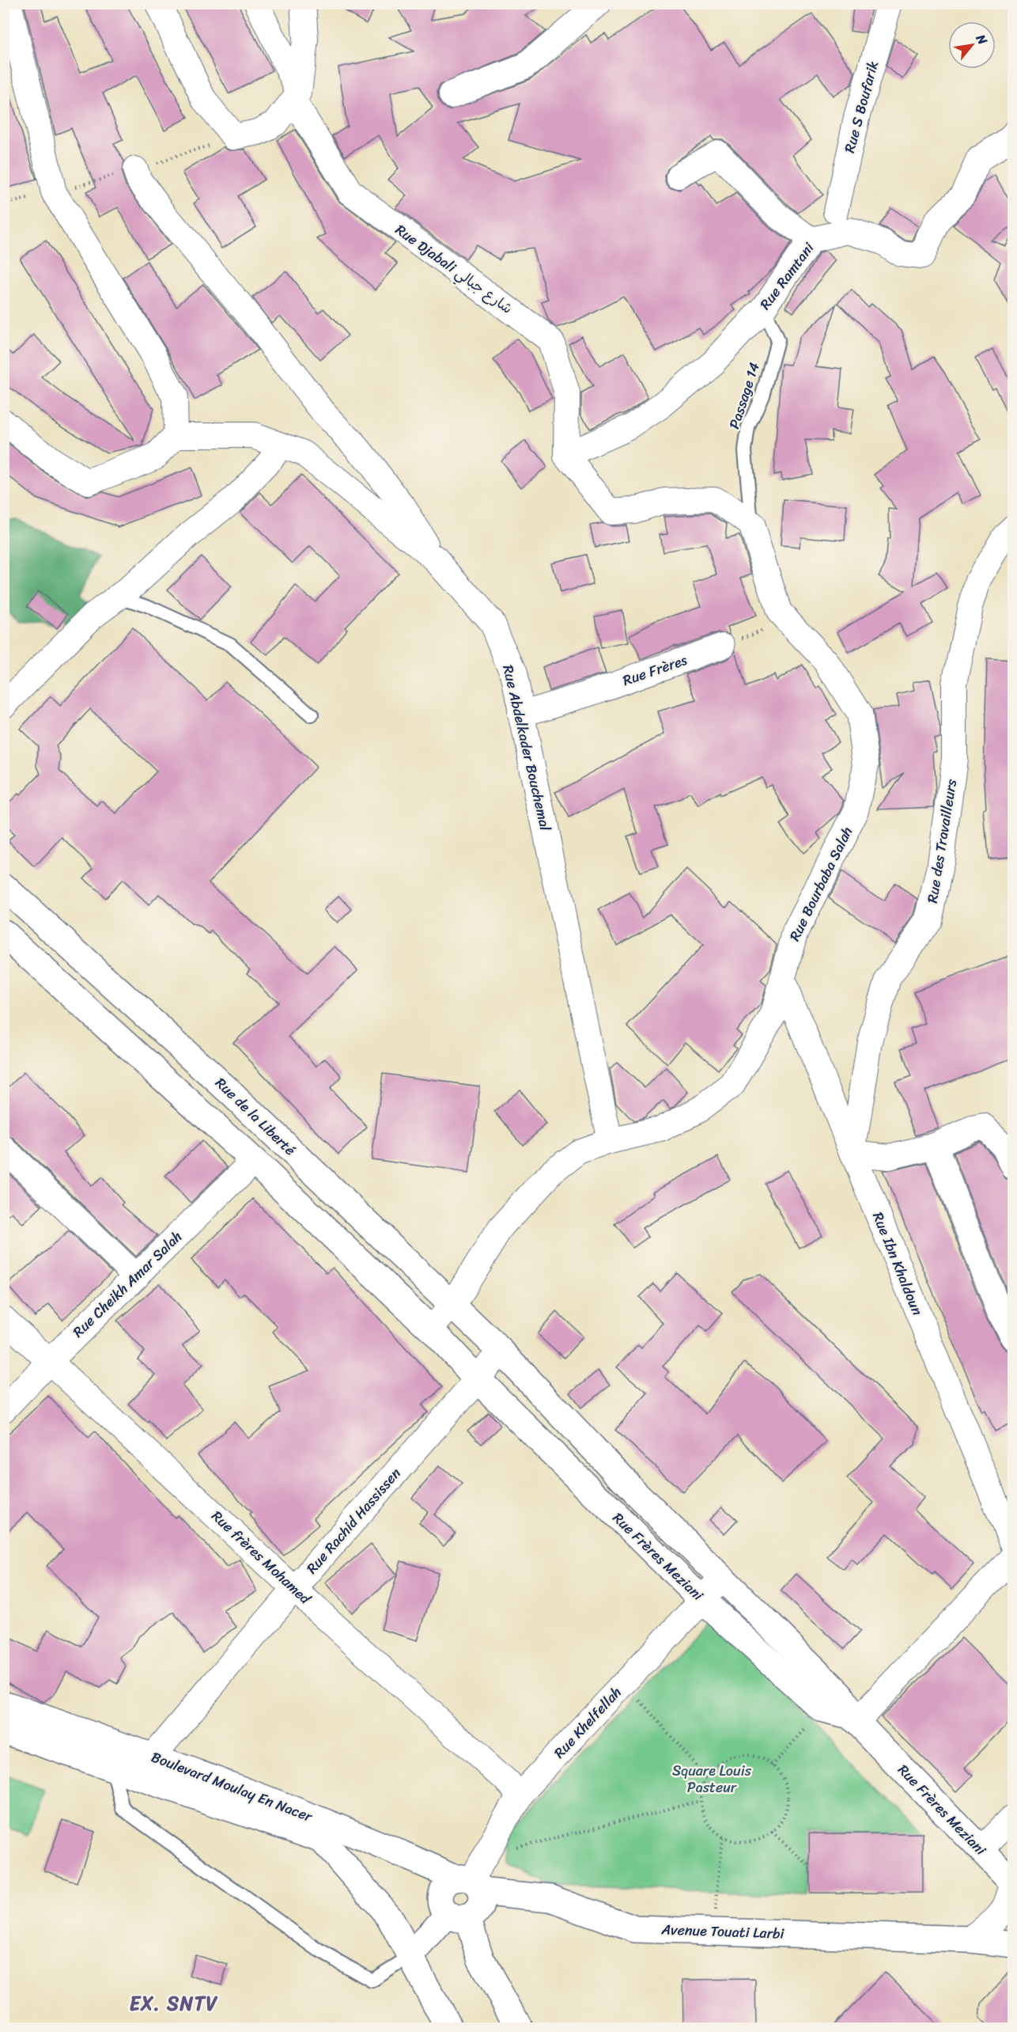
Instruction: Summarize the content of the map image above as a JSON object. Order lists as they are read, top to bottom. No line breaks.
{"streets":{"main road":["Rue de la Liberté","Rue Frères Meziani","Boulevard Moulay En Nacer","Avenue Touati Larbi"],"street":["Rue S Boufarik","Rue Djabali شارع جبالي","Rue Ramtani","Rue Frères","Rue Abdelkader Bouchemal","Rue des Travailleurs","Rue Bourbaba Salah","Rue Ibn Khaldoun","Rue Cheikh Amar Salah","Rue Rachid Hassissen","Rue frères Mohamed","Rue Khelfellah"],"lane":["Passage 14"]},"crossings":[["Rue Djabali شارع جبالي","Rue Ramtani"],["Rue Ramtani","Passage 14"],["Passage 14","Rue Bourbaba Salah"],["Rue Frères","Rue Abdelkader Bouchemal"],["Rue Abdelkader Bouchemal","Rue Bourbaba Salah"],["Rue des Travailleurs","Rue Ibn Khaldoun"],["Rue Bourbaba Salah","Rue de la Liberté"],["Rue Bourbaba Salah","Rue Ibn Khaldoun"],["Rue de la Liberté","Rue Rachid Hassissen"],["Rue de la Liberté","Rue Frères Meziani"],["Rue Cheikh Amar Salah","Rue frères Mohamed"],["Rue Rachid Hassissen","Rue Frères Meziani"],["Rue Rachid Hassissen","Rue frères Mohamed"],["Rue Rachid Hassissen","Boulevard Moulay En Nacer"],["Rue Frères Meziani","Rue Khelfellah"],["Rue frères Mohamed","Rue Khelfellah"],["Rue Khelfellah","Boulevard Moulay En Nacer"],["Rue Khelfellah","Avenue Touati Larbi"],["Boulevard Moulay En Nacer","Avenue Touati Larbi"]],"districts":["EX. SNTV"],"parks":["Square Louis Pasteur"],"north":"top right"}
